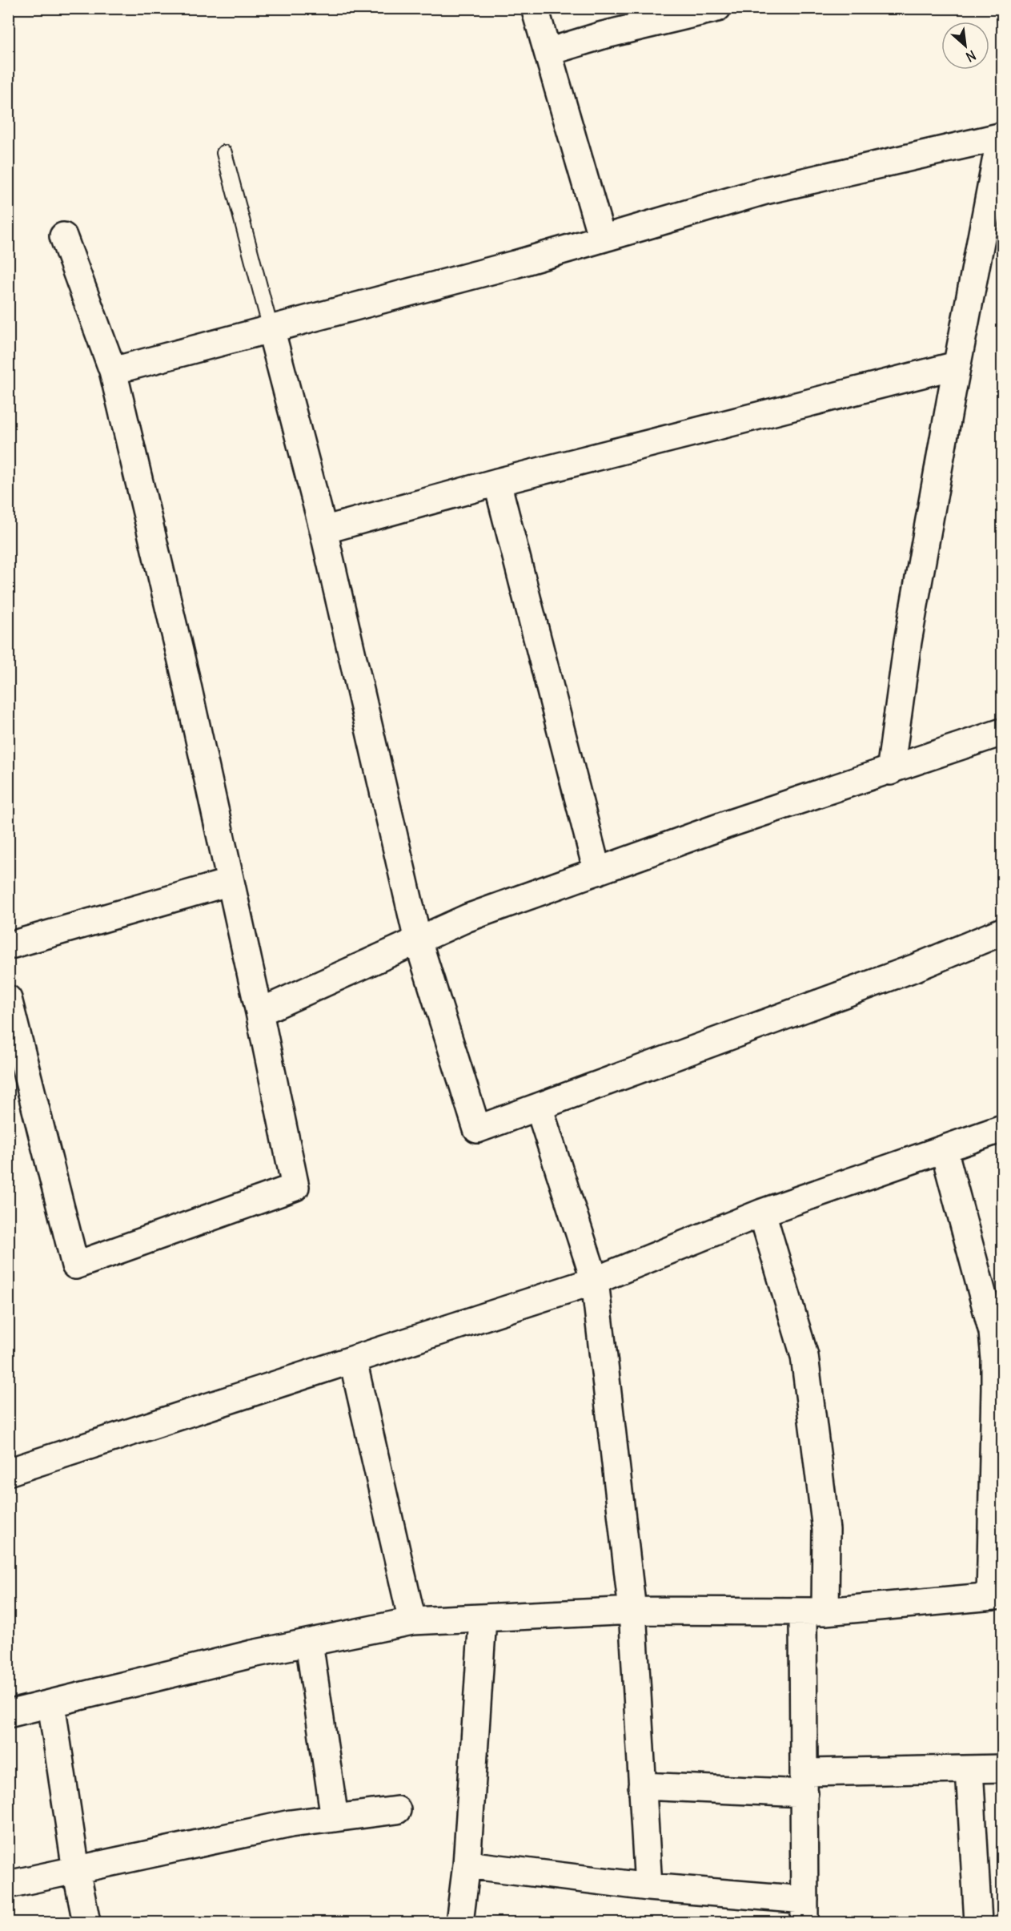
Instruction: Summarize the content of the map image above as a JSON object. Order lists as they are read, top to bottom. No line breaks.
{"north":"bottom right"}
